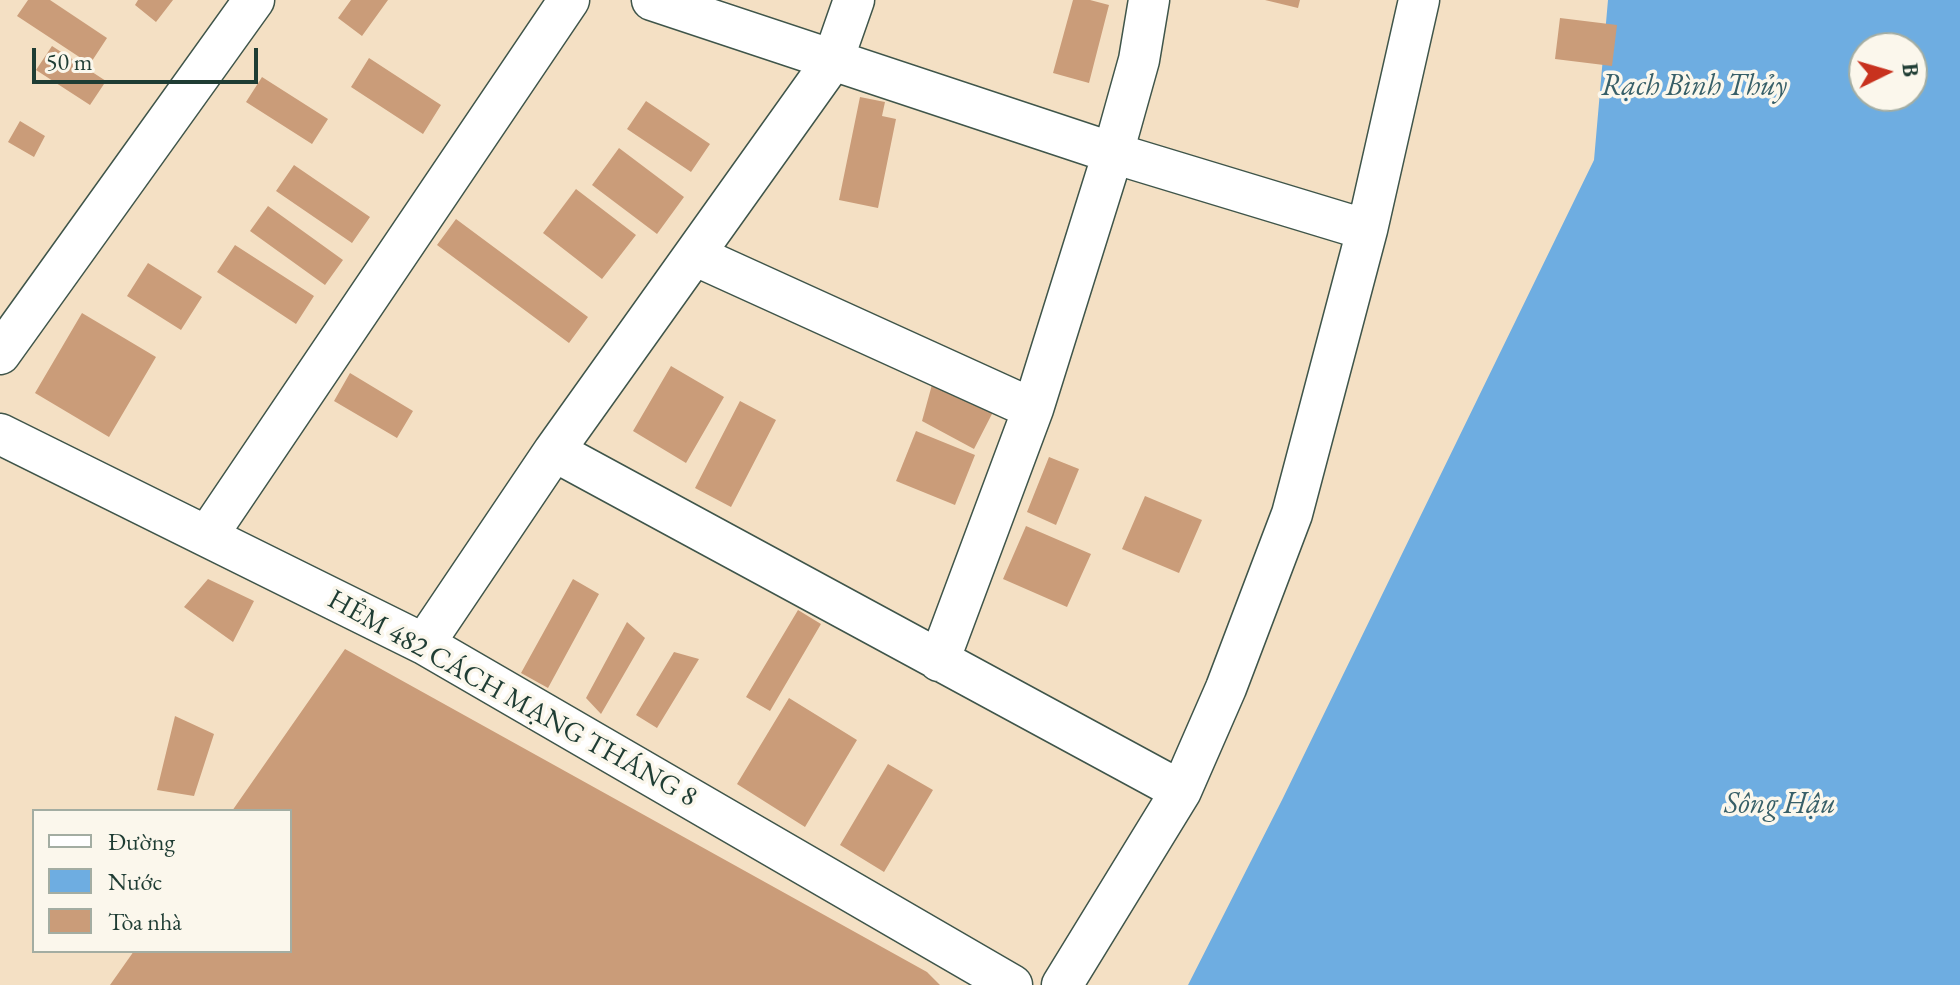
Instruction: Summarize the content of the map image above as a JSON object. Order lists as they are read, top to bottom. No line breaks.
{"streets":{"street":["HẺM 482 CÁCH MẠNG THÁNG 8"]},"water":["Rạch Bình Thủy","Sông Hậu"],"legend":["Đường","Nước","Tòa nhà"],"scale_bar":"50 m","north":"right"}
